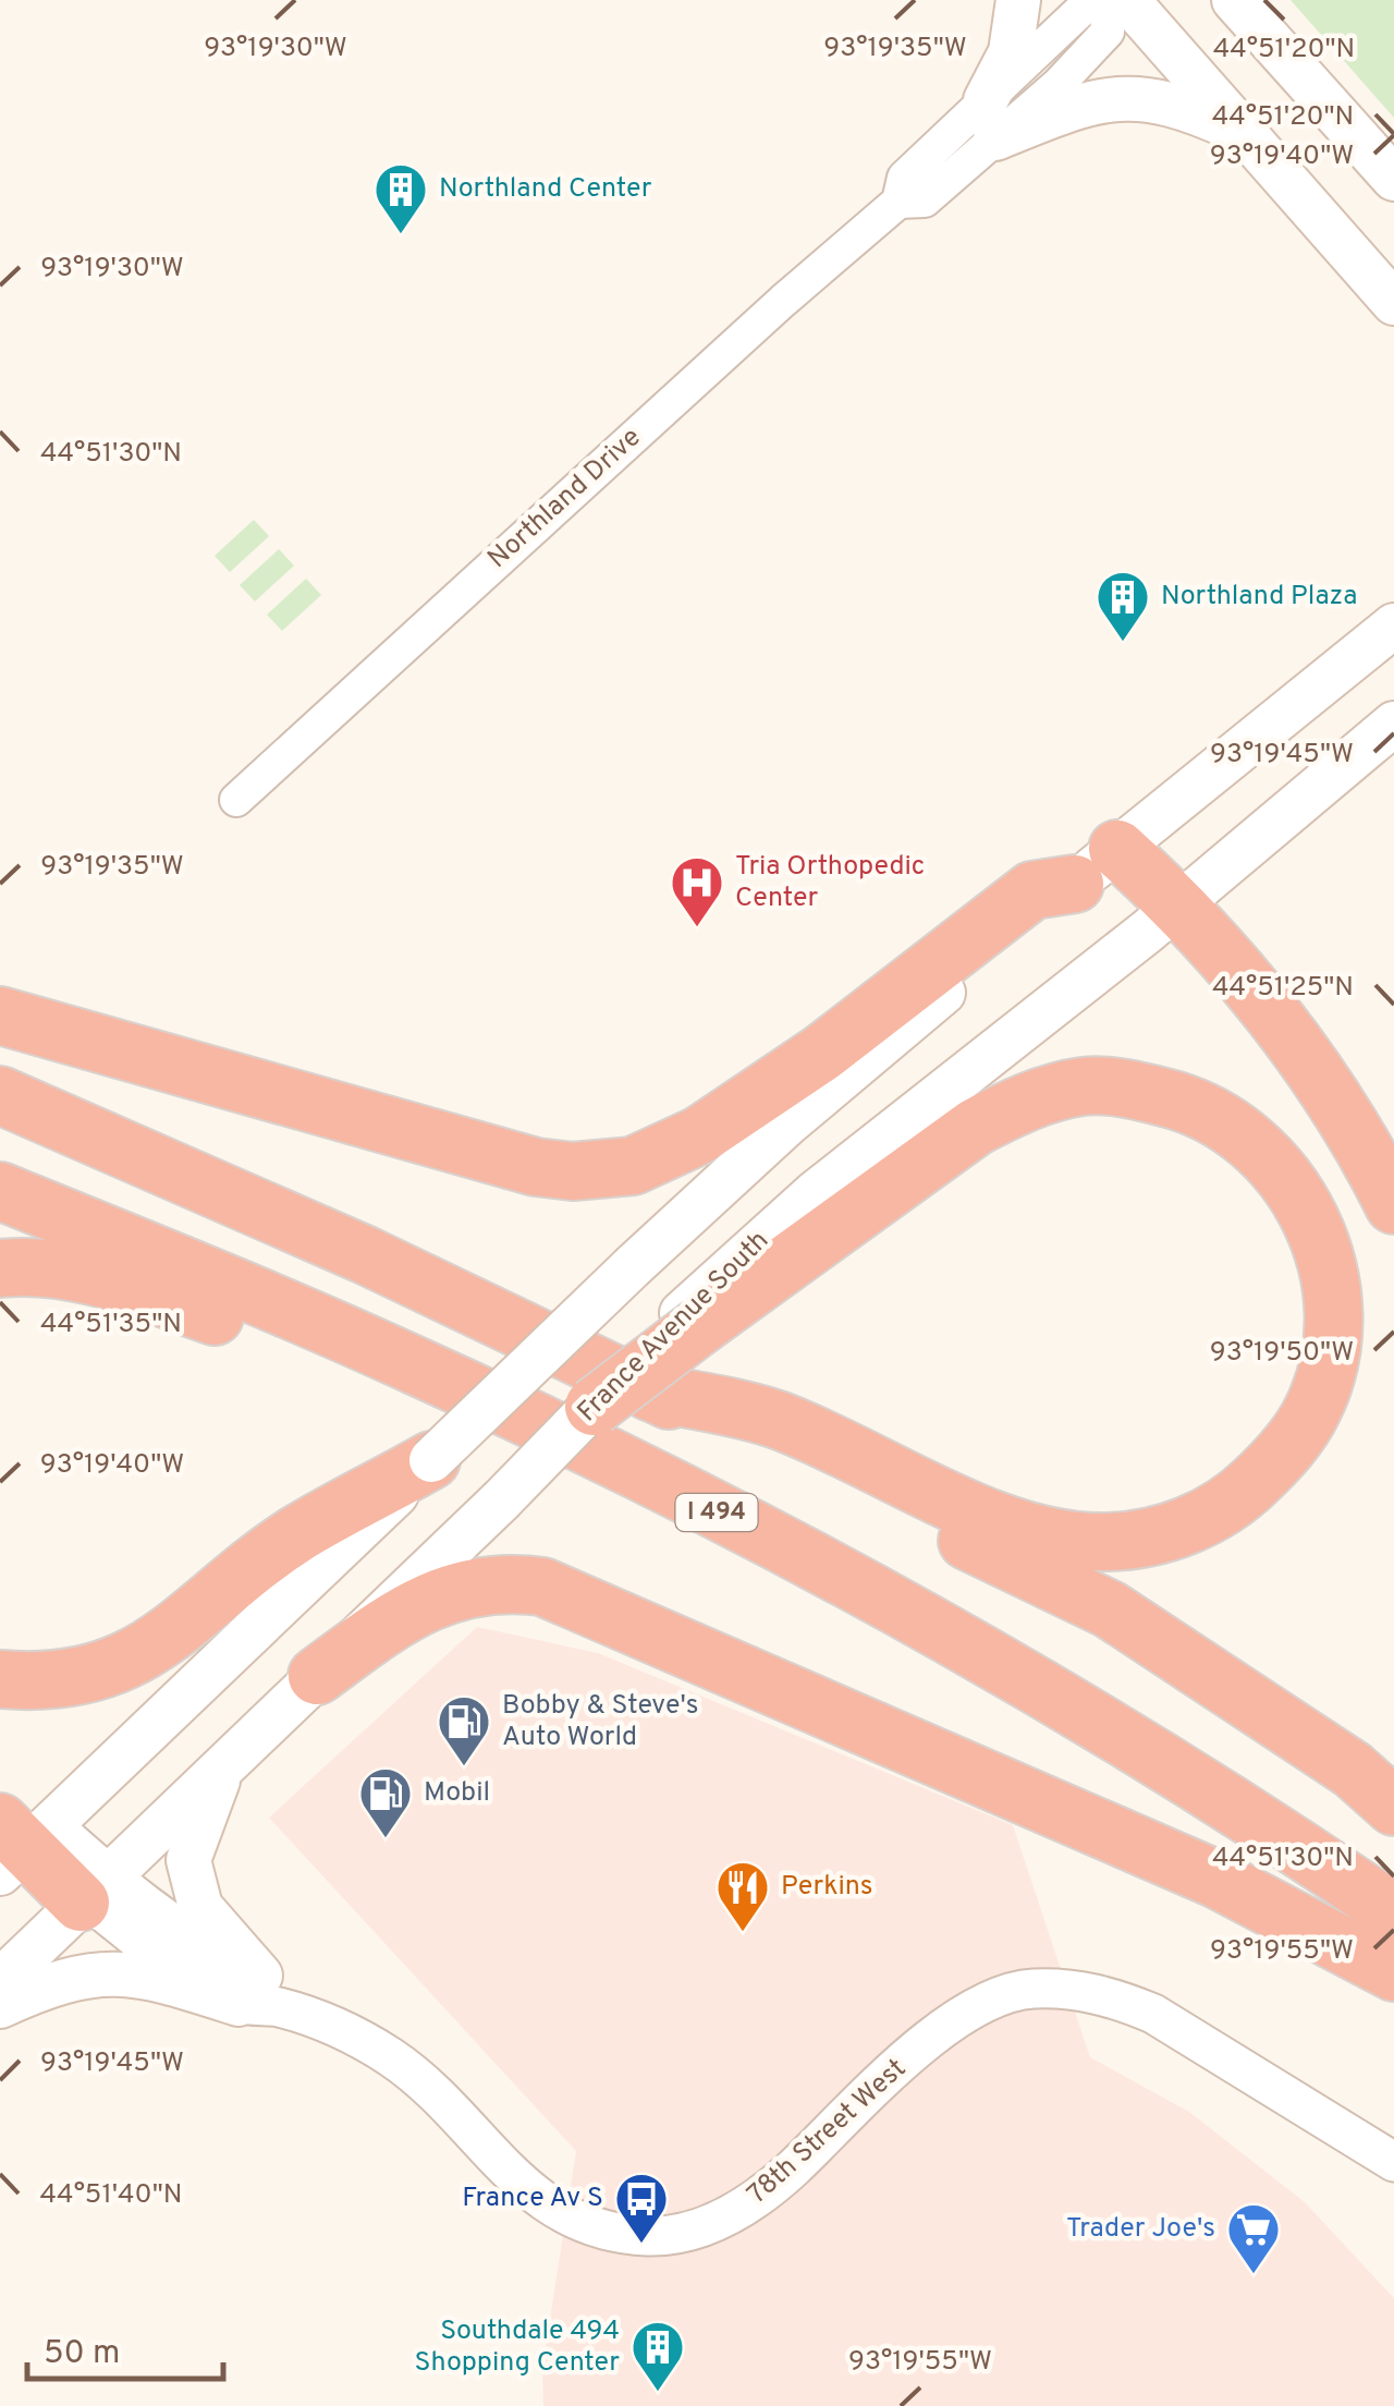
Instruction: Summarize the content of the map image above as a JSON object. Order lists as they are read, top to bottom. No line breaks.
{"streets":{"highway":["I 494"],"main road":["France Avenue South"],"street":["Northland Drive","78th Street West"]},"crossings":[["France Avenue South","78th Street West"]],"places":{"building":["Northland Center","Northland Plaza","Southdale 494 Shopping Center"],"hospital":["Tria Orthopedic Center"],"fuel station":["Bobby & Steve's Auto World","Mobil"],"restaurant":["Perkins"],"bus stop":["France Av S"],"supermarket":["Trader Joe's"]},"scale_bar":"50 m","coordinates":["93°19'30\"W","93°19'35\"W","44°51'20\"N","93°19'40\"W","44°51'30\"N","93°19'45\"W","44°51'25\"N","44°51'35\"N","93°19'50\"W","93°19'55\"W","44°51'40\"N"]}
